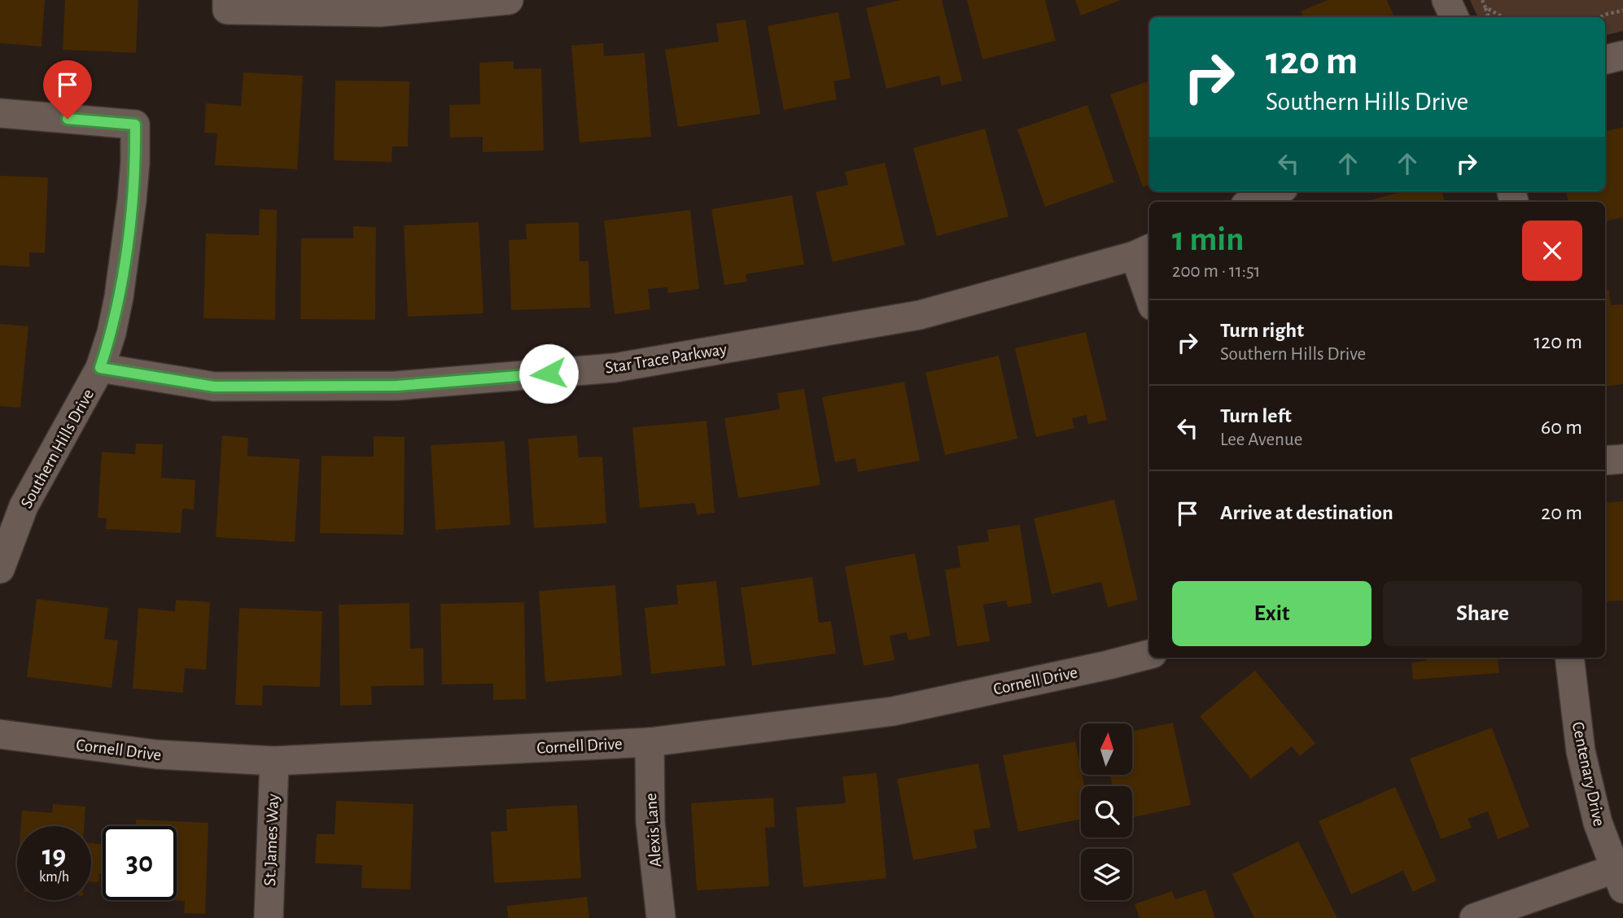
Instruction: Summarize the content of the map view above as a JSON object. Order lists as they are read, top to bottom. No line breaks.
{"streets":{"street":["Star Trace Parkway","Southern Hills Drive","Cornell Drive","Centenary Drive","Alexis Lane","St. James Way"]},"crossings":[["Star Trace Parkway","Southern Hills Drive"],["Cornell Drive","Alexis Lane"],["Cornell Drive","St. James Way"]],"north":"top","page":{"turn":["120 m","Southern Hills Drive"],"heading":["1 min","200 m · 11:51"],"list":[{"name":"Turn right","note":"Southern Hills Drive","value":"120 m"},{"name":"Turn left","note":"Lee Avenue","value":"60 m"},{"name":"Arrive at destination","value":"20 m"}],"buttons":["Exit","Share"],"speed":"19 km/h","limit":"30"}}
